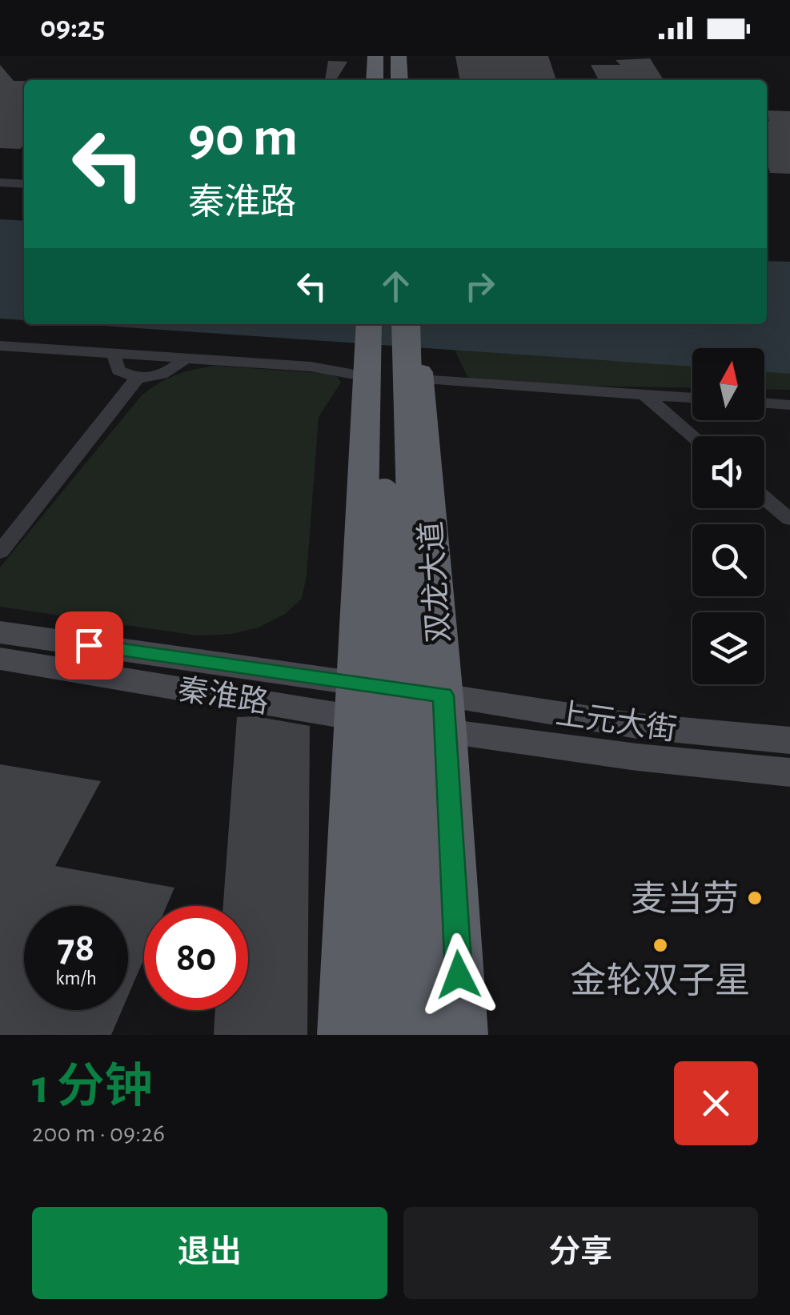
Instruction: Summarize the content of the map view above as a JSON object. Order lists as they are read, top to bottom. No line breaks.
{"streets":{"highway":["双龙大道"],"main road":["秦淮路","上元大街"]},"crossings":[["双龙大道","秦淮路"],["双龙大道","上元大街"],["秦淮路","上元大街"]],"places":["麦当劳","金轮双子星"],"north":"top","page":{"status":"09:25","turn":["90 m","秦淮路"],"speed":"78 km/h","limit":"80","heading":["1 分钟","200 m · 09:26"],"buttons":["退出","分享"]}}
